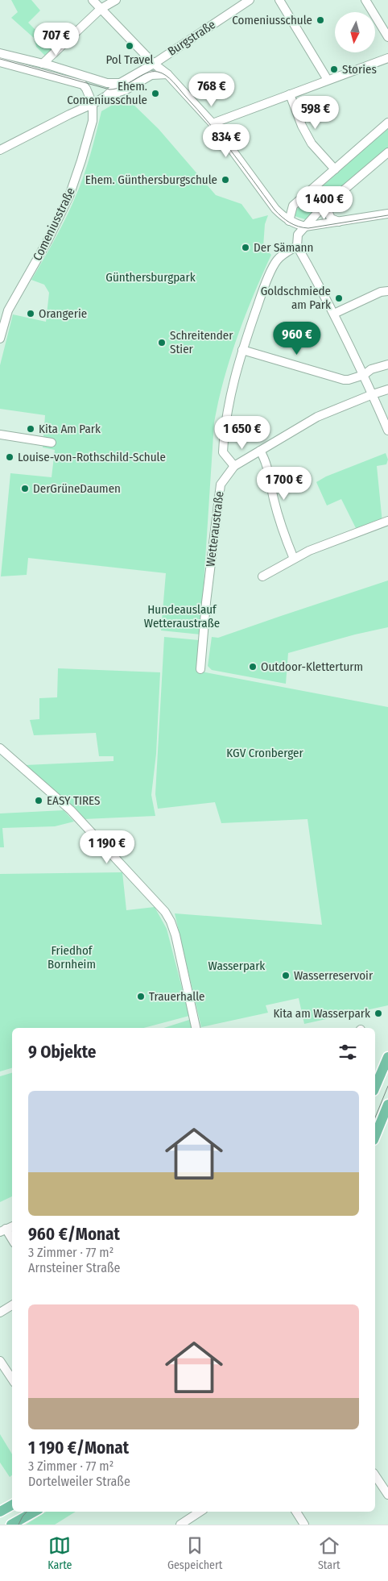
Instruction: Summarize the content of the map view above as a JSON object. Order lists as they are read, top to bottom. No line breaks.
{"streets":{"street":["Burgstraße","Comeniusstraße","Wetteraustraße"]},"crossings":[["Burgstraße","Comeniusstraße"]],"parks":["Günthersburgpark","Hundeauslauf Wetteraustraße","KGV Cronberger","Friedhof Bornheim","Wasserpark"],"places":["Comeniusschule","Pol Travel","Stories","Ehem. Comeniusschule","Ehem. Günthersburgschule","Der Sämann","Goldschmiede am Park","Orangerie","Schreitender Stier","Kita Am Park","Louise-von-Rothschild-Schule","DerGrüneDaumen","Outdoor-Kletterturm","EASY TIRES","Wasserreservoir","Trauerhalle","Kita am Wasserpark"],"north":"bottom","page":{"price":["707 €","768 €","598 €","834 €","1 400 €","960 €","1 650 €","1 700 €","1 190 €"],"heading":"9 Objekte","list":[{"name":"960 €/Monat","note":"3 Zimmer · 77 m² · Arnsteiner Straße"},{"name":"1 190 €/Monat","note":"3 Zimmer · 77 m² · Dortelweiler Straße"}],"tabs":["Karte","Gespeichert","Start"]}}
